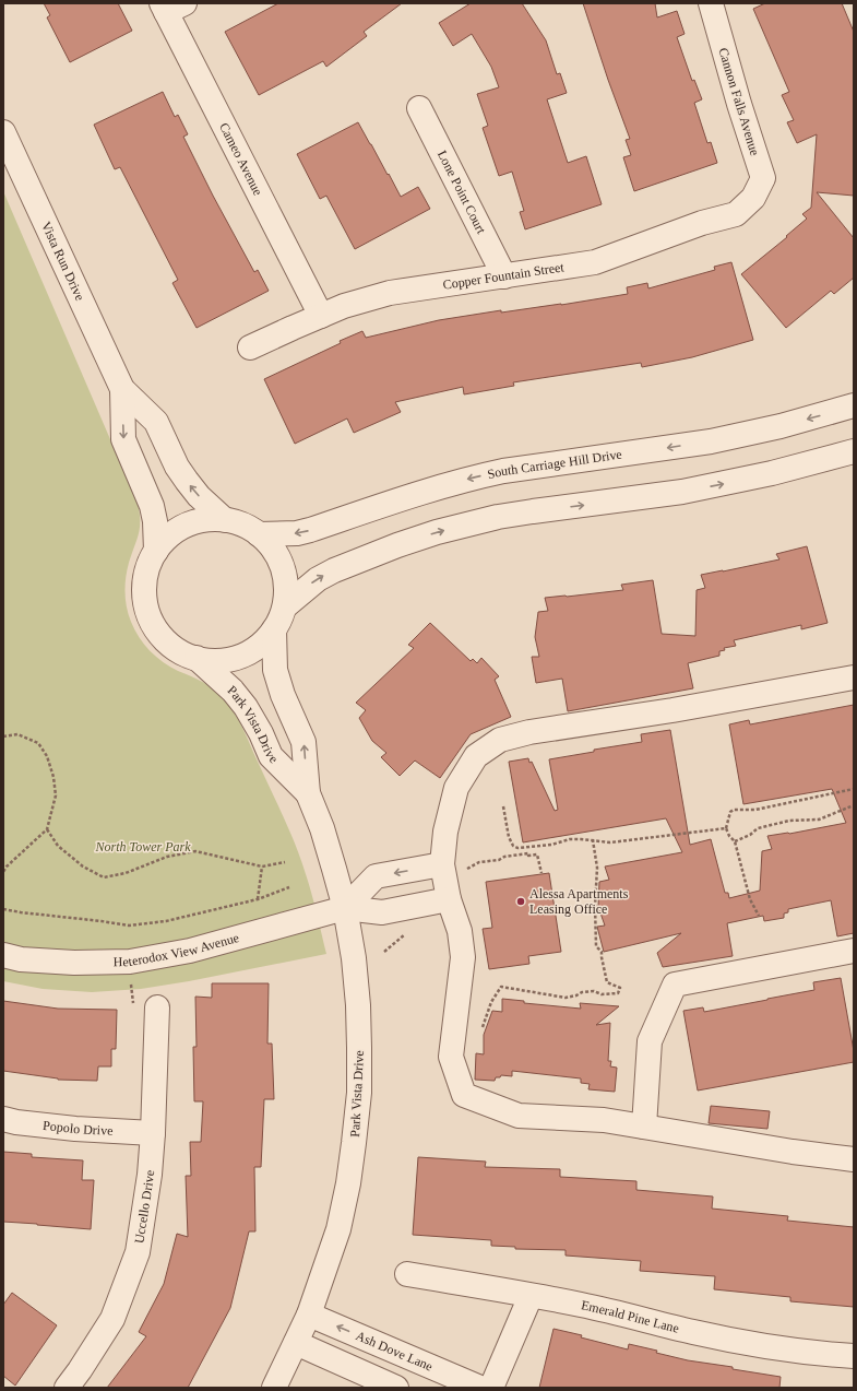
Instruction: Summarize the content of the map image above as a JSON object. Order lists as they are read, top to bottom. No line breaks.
{"streets":{"street":["Cannon Falls Avenue","Cameo Avenue","Lone Point Court","Vista Run Drive","Copper Fountain Street","South Carriage Hill Drive","Park Vista Drive","Heterodox View Avenue","Popolo Drive","Uccello Drive","Emerald Pine Lane","Ash Dove Lane"]},"crossings":[["Cannon Falls Avenue","Copper Fountain Street"],["Cameo Avenue","Copper Fountain Street"],["Lone Point Court","Copper Fountain Street"],["Vista Run Drive","South Carriage Hill Drive"],["Vista Run Drive","Park Vista Drive"],["South Carriage Hill Drive","Park Vista Drive"],["Park Vista Drive","Heterodox View Avenue"],["Park Vista Drive","Ash Dove Lane"],["Popolo Drive","Uccello Drive"]],"parks":["North Tower Park"],"places":["Alessa Apartments Leasing Office"]}
